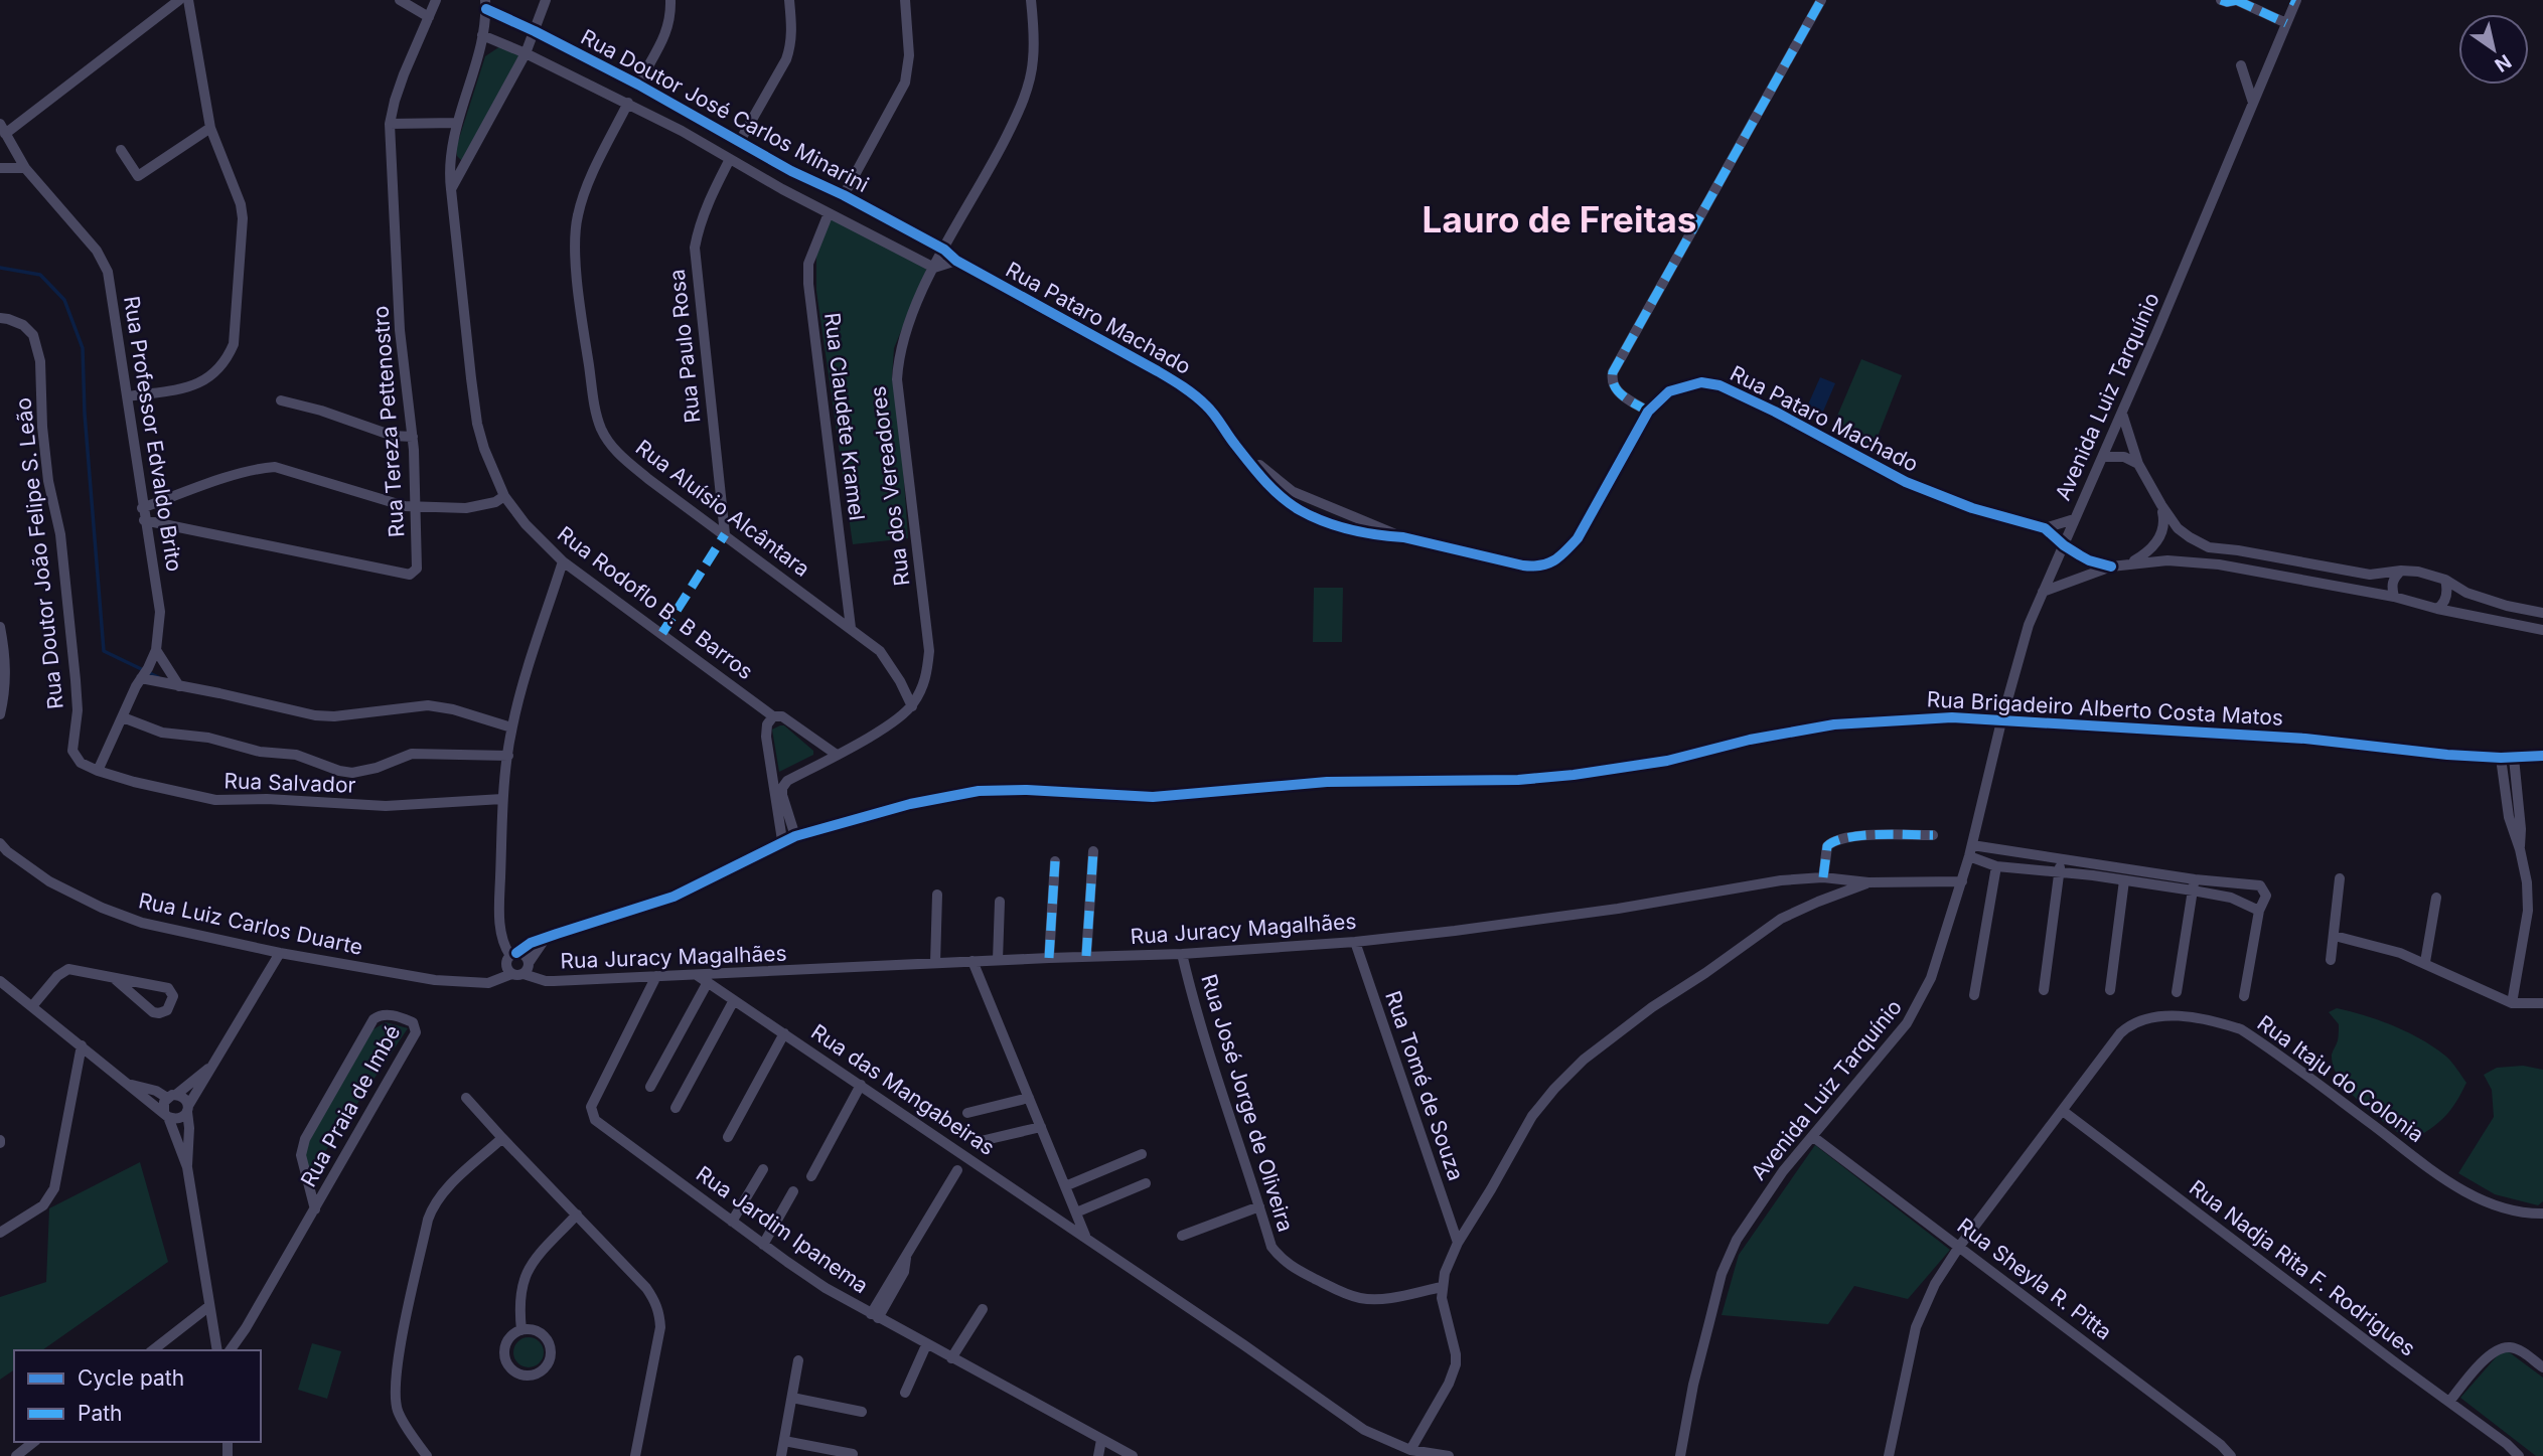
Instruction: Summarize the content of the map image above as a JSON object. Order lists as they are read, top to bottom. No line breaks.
{"streets":{"street":["Rua Doutor José Carlos Minarini","Rua Pataro Machado","Rua Paulo Rosa","Avenida Luiz Tarquínio","Rua Claudete Kramel","Rua Tereza Pettenostro","Rua Professor Edvaldo Brito","Rua dos Vereadores","Rua Aluísio Alcântara","Rua Doutor João Felipe S. Leão","Rua Rodoflo B. B Barros","Rua Brigadeiro Alberto Costa Matos","Rua Salvador","Rua Luiz Carlos Duarte","Rua Juracy Magalhães","Rua Itaju do Colonia","Rua Tomé de Souza","Rua das Mangabeiras","Rua José Jorge de Oliveira","Rua Praia de Imbé","Rua Jardim Ipanema","Rua Nadja Rita F. Rodrigues","Rua Sheyla R. Pitta"]},"crossings":[["Rua Doutor José Carlos Minarini","Rua Pataro Machado"],["Rua Doutor José Carlos Minarini","Rua Paulo Rosa"],["Rua Doutor José Carlos Minarini","Rua Claudete Kramel"],["Rua Doutor José Carlos Minarini","Rua dos Vereadores"],["Rua Doutor José Carlos Minarini","Rua Aluísio Alcântara"],["Rua Doutor José Carlos Minarini","Rua Rodoflo B. B Barros"],["Rua Pataro Machado","Avenida Luiz Tarquínio"],["Rua Pataro Machado","Rua dos Vereadores"],["Rua Paulo Rosa","Rua Aluísio Alcântara"],["Avenida Luiz Tarquínio","Rua Brigadeiro Alberto Costa Matos"],["Avenida Luiz Tarquínio","Rua Juracy Magalhães"],["Avenida Luiz Tarquínio","Rua Sheyla R. Pitta"],["Rua Claudete Kramel","Rua Aluísio Alcântara"],["Rua Tereza Pettenostro","Rua Professor Edvaldo Brito"],["Rua Professor Edvaldo Brito","Rua Salvador"],["Rua dos Vereadores","Rua Aluísio Alcântara"],["Rua dos Vereadores","Rua Rodoflo B. B Barros"],["Rua dos Vereadores","Rua Brigadeiro Alberto Costa Matos"],["Rua Doutor João Felipe S. Leão","Rua Salvador"],["Rua Luiz Carlos Duarte","Rua Juracy Magalhães"],["Rua Juracy Magalhães","Rua Tomé de Souza"],["Rua Juracy Magalhães","Rua das Mangabeiras"],["Rua Juracy Magalhães","Rua José Jorge de Oliveira"],["Rua Juracy Magalhães","Rua Jardim Ipanema"],["Rua Itaju do Colonia","Rua Nadja Rita F. Rodrigues"],["Rua Itaju do Colonia","Rua Sheyla R. Pitta"]],"districts":["Lauro de Freitas"],"legend":["Cycle path","Path"],"north":"bottom right"}
